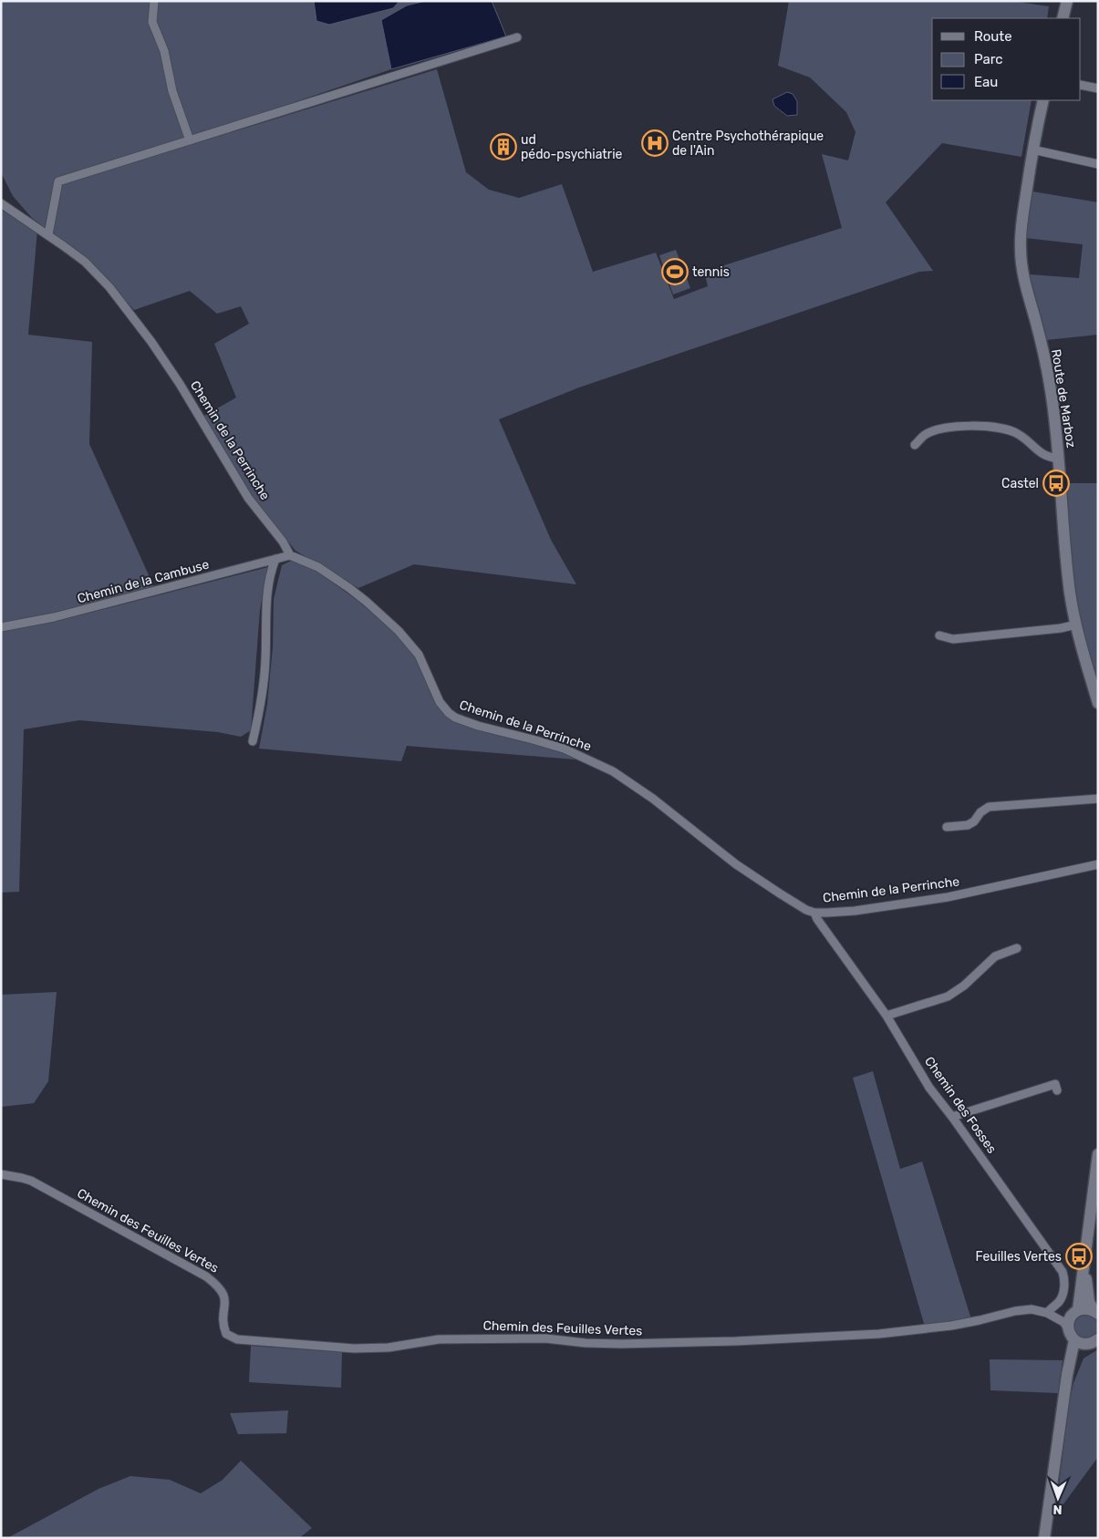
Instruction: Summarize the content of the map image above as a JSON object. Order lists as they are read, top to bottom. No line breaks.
{"streets":{"main road":["Route de Marboz"],"street":["Chemin de la Perrinche","Chemin de la Cambuse","Chemin des Fosses","Chemin des Feuilles Vertes"]},"crossings":[["Chemin de la Perrinche","Chemin de la Cambuse"],["Chemin de la Perrinche","Chemin des Fosses"],["Chemin des Fosses","Chemin des Feuilles Vertes"]],"places":{"hospital":["Centre Psychothérapique de l'Ain"],"building":["ud pédo-psychiatrie"],"sports":["tennis"],"bus stop":["Castel","Feuilles Vertes"]},"legend":["Route","Parc","Eau"],"north":"bottom"}
